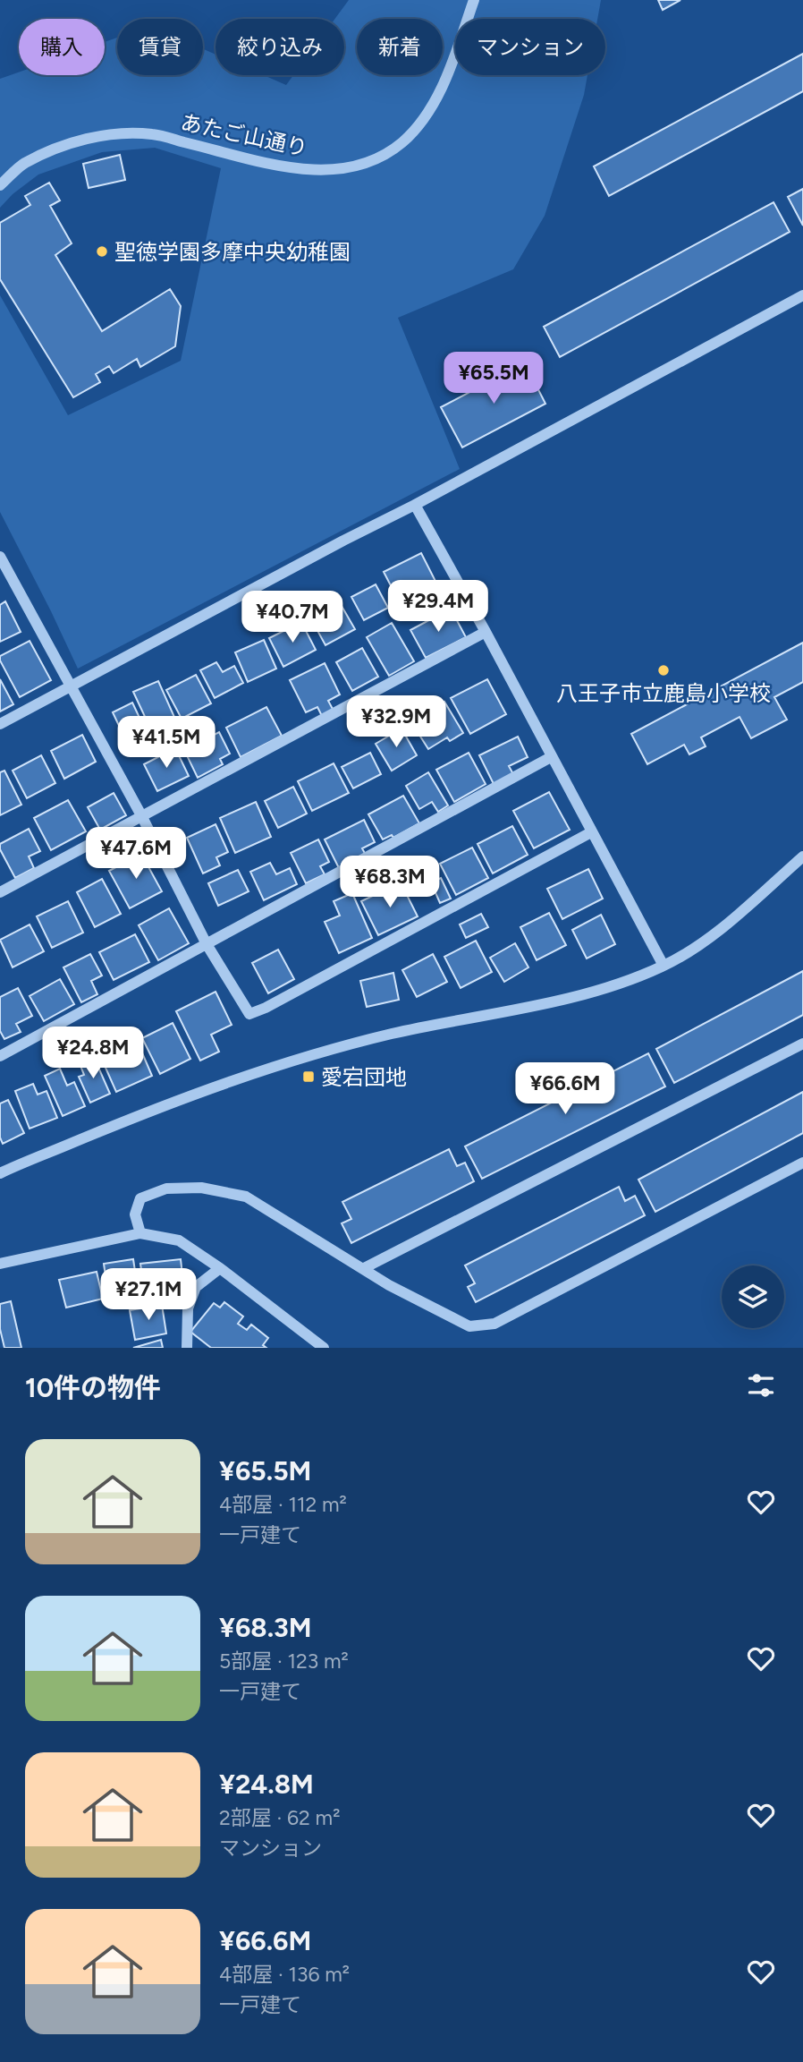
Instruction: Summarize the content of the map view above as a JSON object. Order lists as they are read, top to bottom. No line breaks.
{"streets":{"street":["あたご山通り"]},"places":{"other":["聖徳学園多摩中央幼稚園","八王子市立鹿島小学校"],"transit":["愛宕団地"]},"page":{"chip":["購入","賃貸","絞り込み","新着","マンション"],"price":["¥65.5M","¥29.4M","¥40.7M","¥32.9M","¥41.5M","¥47.6M","¥68.3M","¥24.8M","¥66.6M","¥27.1M"],"heading":"10件の物件","list":[{"name":"¥65.5M","note":"4部屋 · 112 m² · 一戸建て"},{"name":"¥68.3M","note":"5部屋 · 123 m² · 一戸建て"},{"name":"¥24.8M","note":"2部屋 · 62 m² · マンション"},{"name":"¥66.6M","note":"4部屋 · 136 m² · 一戸建て"}]}}
